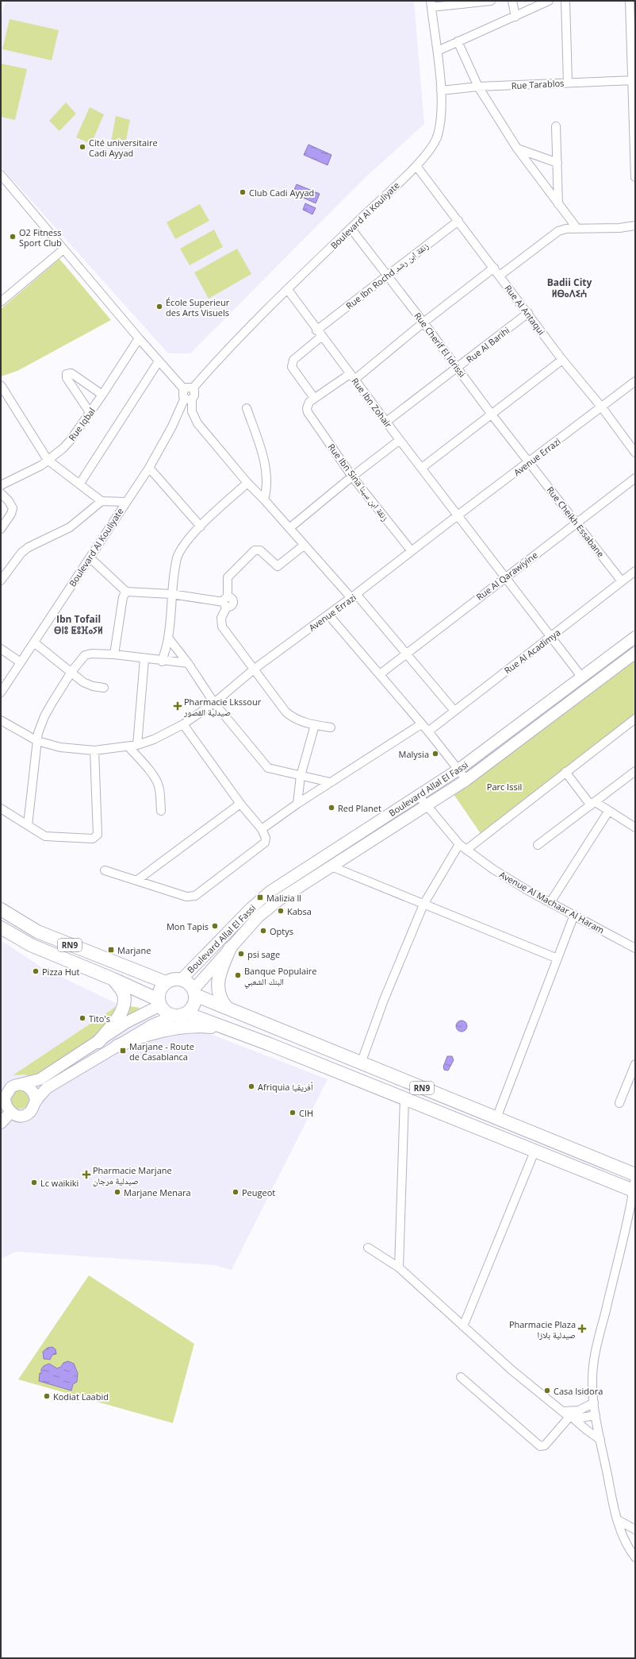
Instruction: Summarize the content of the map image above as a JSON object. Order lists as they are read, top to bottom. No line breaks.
{"streets":{"main road":["Boulevard Allal El Fassi","RN9"],"street":["Rue Tarablos","Boulevard Al Kouliyate","Rue Ibn Rochd زنقة ابن رشد","Rue Al Antaqui","Rue Cherif El Idrissi","Rue Al Barihi","Rue Ibn Zohair","Rue Iqbal","Avenue Errazi","Rue Ibn Sina زنقة ابن سينا","Rue Cheikh Essabane","Rue Al Qarawiyine","Rue Al Acadimya","Avenue Al Machaar Al Haram"]},"crossings":[["Rue Tarablos","Boulevard Al Kouliyate"],["Boulevard Al Kouliyate","Rue Al Antaqui"],["Boulevard Al Kouliyate","Rue Cherif El Idrissi"],["Boulevard Al Kouliyate","Rue Ibn Zohair"],["Rue Ibn Rochd زنقة ابن رشد","Rue Al Antaqui"],["Rue Ibn Rochd زنقة ابن رشد","Rue Cherif El Idrissi"],["Rue Ibn Rochd زنقة ابن رشد","Rue Ibn Zohair"],["Rue Ibn Rochd زنقة ابن رشد","Rue Ibn Sina زنقة ابن سينا"],["Rue Al Antaqui","Rue Al Barihi"],["Rue Al Antaqui","Avenue Errazi"],["Rue Cherif El Idrissi","Rue Al Barihi"],["Rue Cherif El Idrissi","Avenue Errazi"],["Rue Cherif El Idrissi","Rue Cheikh Essabane"],["Rue Al Barihi","Rue Ibn Zohair"],["Rue Ibn Zohair","Avenue Errazi"],["Rue Ibn Zohair","Rue Al Qarawiyine"],["Rue Ibn Zohair","Rue Al Acadimya"],["Rue Ibn Zohair","Boulevard Allal El Fassi"],["Avenue Errazi","Rue Ibn Sina زنقة ابن سينا"],["Avenue Errazi","Rue Cheikh Essabane"],["Rue Cheikh Essabane","Rue Al Qarawiyine"],["Rue Cheikh Essabane","Rue Al Acadimya"],["Boulevard Allal El Fassi","Avenue Al Machaar Al Haram"],["Boulevard Allal El Fassi","RN9"]],"districts":["Badii City ⵍⴱⴰⴷⵉⵄ","Ibn Tofail ⴱⵏⵓ ⵟⵓⴼⴰⵢⵍ"],"parks":["Parc Issil"],"places":{"other":["Cité universitaire Cadi Ayyad","Club Cadi Ayyad","O2 Fitness Sport Club","École Superieur des Arts Visuels","Malysia","Red Planet","Kabsa","Mon Tapis","Optys","psi sage","Pizza Hut","Banque Populaire البنك الشعبي","Tito's","Afriquia أفريقيا","CIH","Lc waikiki","Marjane Menara","Peugeot","Casa Isidora","Kodiat Laabid"],"health":["Pharmacie Lkssour صيدلية القصور","Pharmacie Marjane صيدلية مرجان","Pharmacie Plaza صيدلية بلازا"],"transit":["Malizia ll","Marjane","Marjane - Route de Casablanca"]}}
